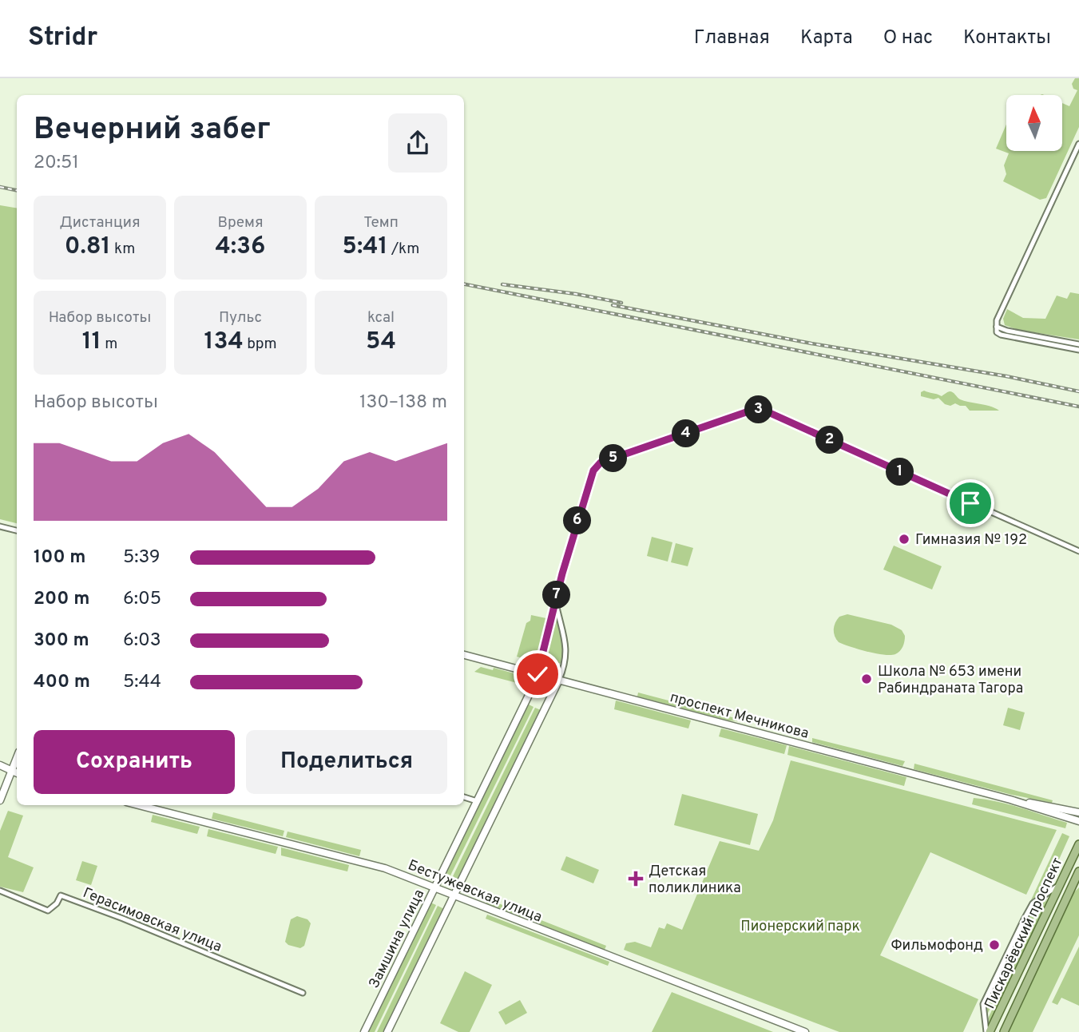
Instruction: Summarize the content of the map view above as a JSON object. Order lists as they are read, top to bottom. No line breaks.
{"streets":{"main road":["Пискарёвский проспект"],"street":["проспект Мечникова","Бестужевская улица","Герасимовская улица","Замшина улица"]},"crossings":[["проспект Мечникова","Замшина улица"],["Бестужевская улица","Замшина улица"]],"parks":["Пионерский парк"],"places":{"other":["Гимназия № 192","Школа № 653 имени Рабиндраната Тагора","Фильмофонд"],"health":["Детская поликлиника"]},"north":"top","page":{"header":"Stridr","nav":["Главная","Карта","О нас","Контакты"],"heading":["Вечерний забег","20:51"],"stats":[["Дистанция","0.81 km"],["Время","4:36"],["Темп","5:41 /km"],["Набор высоты","11 m"],["Пульс","134 bpm"],["kcal","54"]],"chart":["Набор высоты","130–138 m"],"pins":["3","4","2","5","1","6","7"],"list":[{"name":"100 m","note":"5:39"},{"name":"200 m","note":"6:05"},{"name":"300 m","note":"6:03"},{"name":"400 m","note":"5:44"}],"buttons":["Сохранить","Поделиться"]}}
